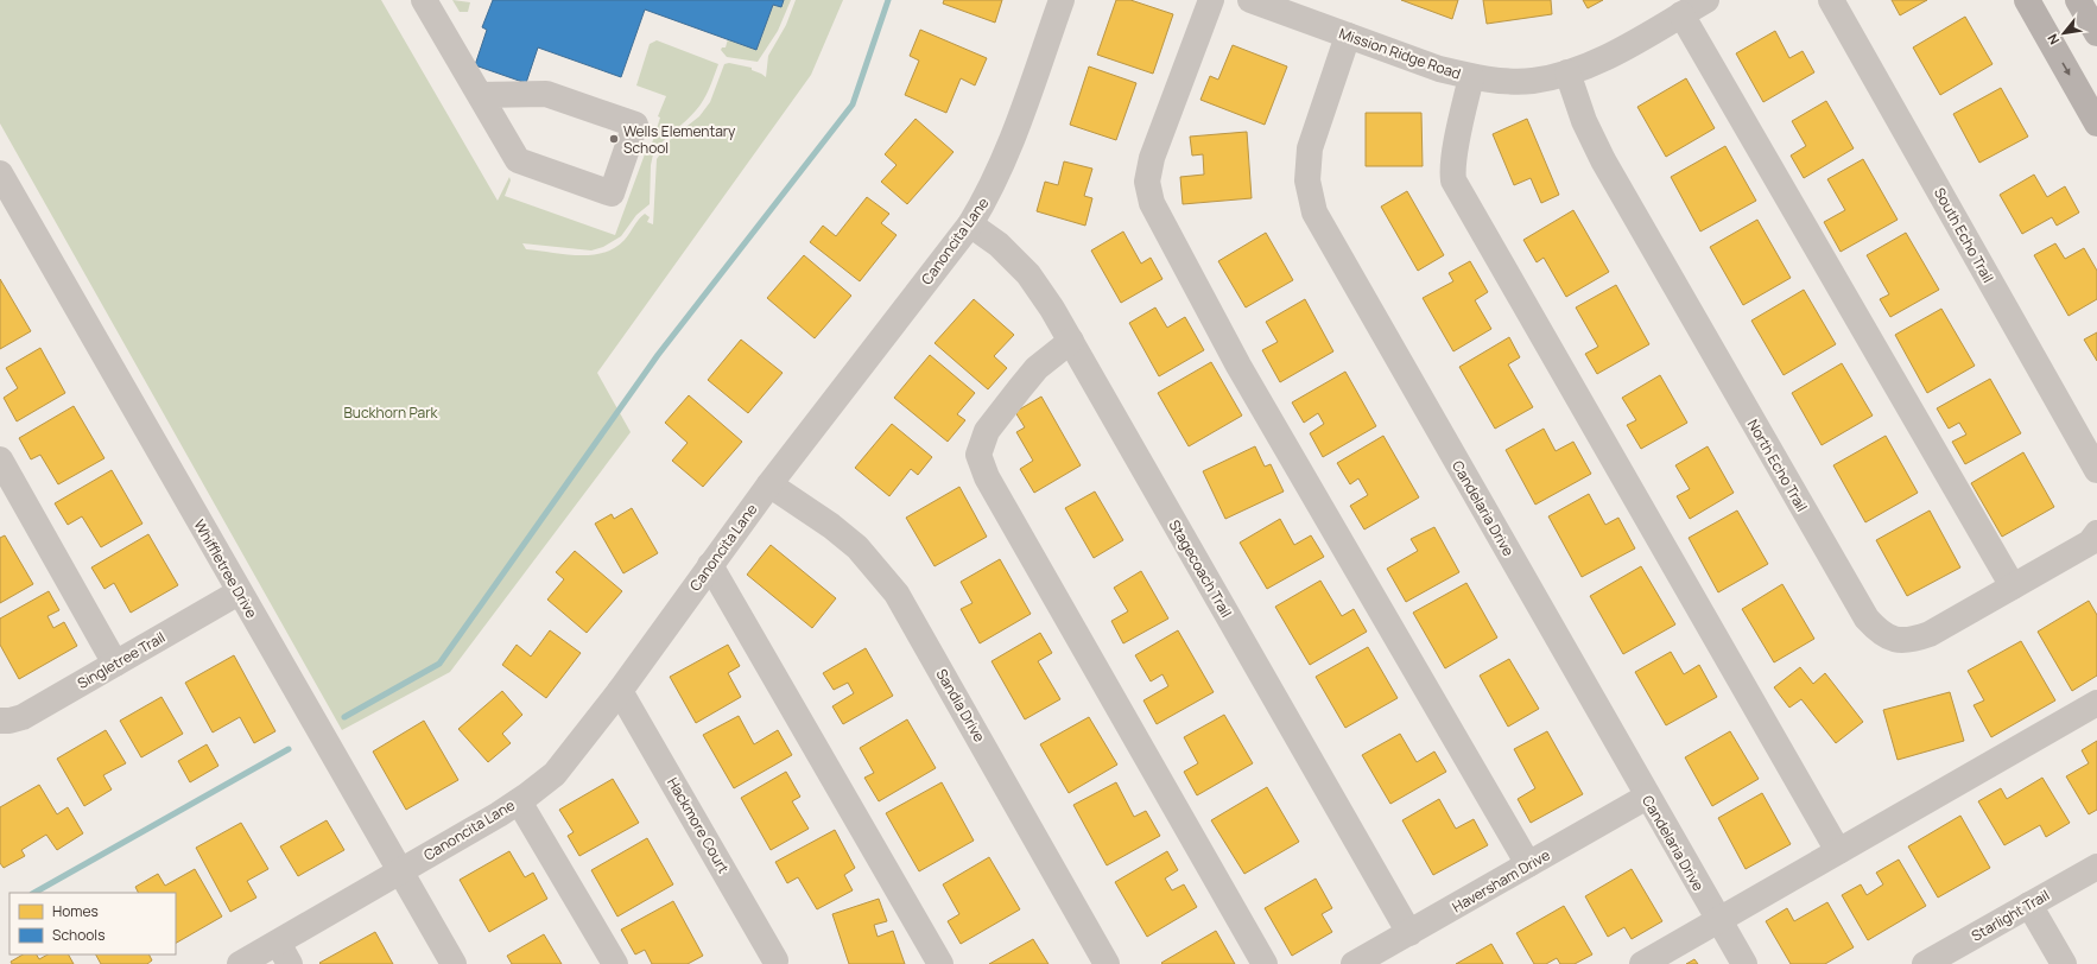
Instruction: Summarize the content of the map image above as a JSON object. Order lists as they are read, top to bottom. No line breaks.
{"streets":{"street":["Mission Ridge Road","South Echo Trail","Canoncita Lane","North Echo Trail","Candelaria Drive","Whiffletree Drive","Stagecoach Trail","Singletree Trail","Sandia Drive","Hackmore Court","Haversham Drive","Starlight Trail"]},"crossings":[["Mission Ridge Road","North Echo Trail"],["Mission Ridge Road","Candelaria Drive"],["Canoncita Lane","Whiffletree Drive"],["Canoncita Lane","Stagecoach Trail"],["Canoncita Lane","Sandia Drive"],["Canoncita Lane","Hackmore Court"],["Candelaria Drive","Haversham Drive"],["Whiffletree Drive","Singletree Trail"],["Stagecoach Trail","Haversham Drive"]],"parks":["Buckhorn Park"],"places":["Wells Elementary School"],"legend":["Homes","Schools"],"north":"bottom left"}
